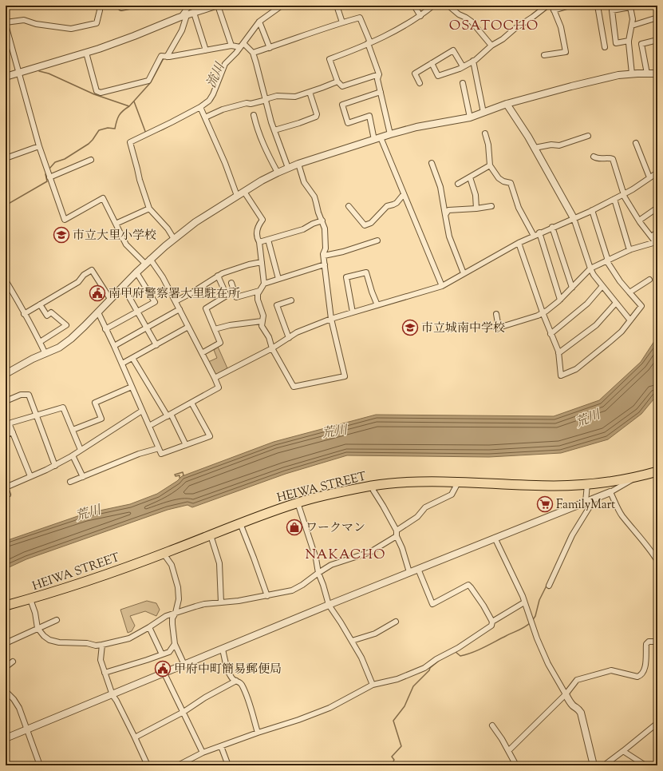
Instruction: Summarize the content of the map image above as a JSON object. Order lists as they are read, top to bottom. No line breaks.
{"streets":{"highway":["HEIWA STREET"]},"districts":["OSATOCHO","NAKACHO"],"water":["流川","荒川"],"places":{"school or university":["市立大里小学校","市立城南中学校"],"public building":["南甲府警察署大里駐在所","甲府中町簡易郵便局"],"supermarket":["FamilyMart"],"shop":["ワークマン"]}}
